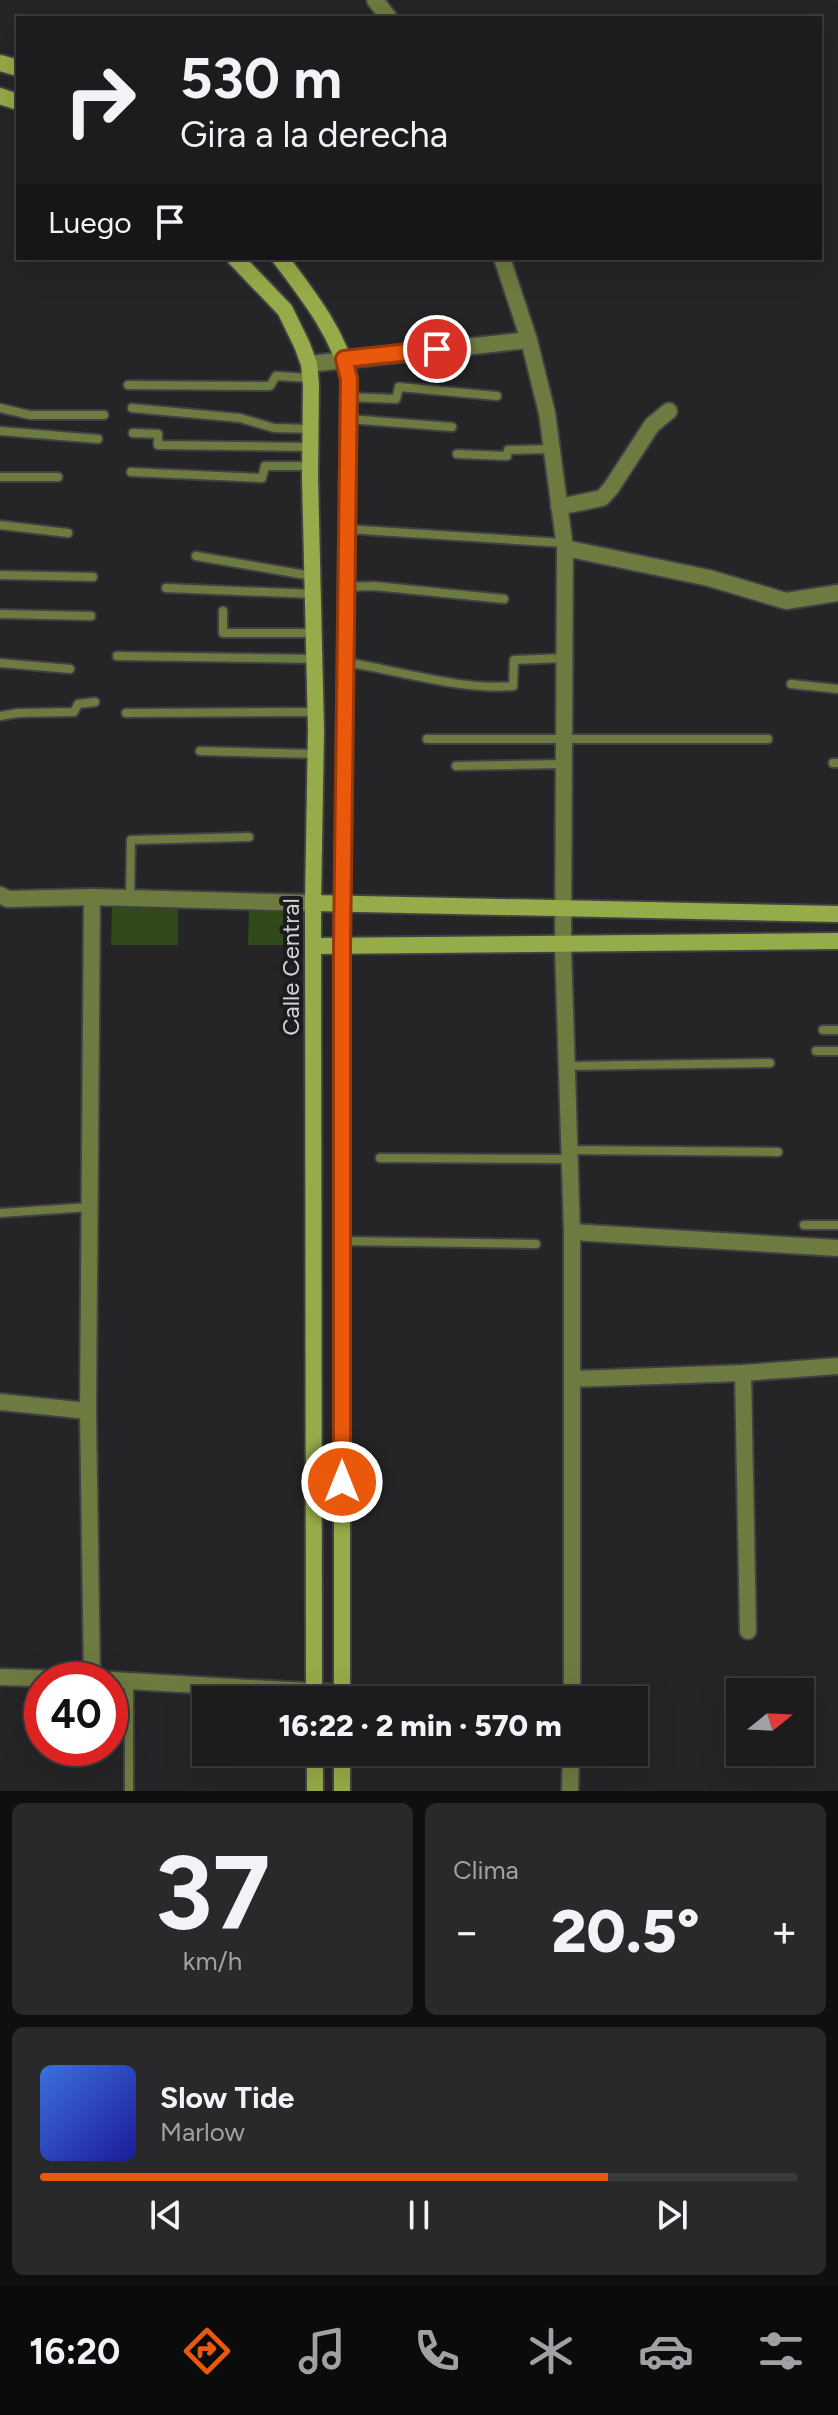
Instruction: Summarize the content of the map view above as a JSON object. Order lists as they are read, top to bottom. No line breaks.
{"streets":{"street":["Calle Central"]},"north":"right","page":{"turn":["530 m","Gira a la derecha"],"then":"Luego","limit":"40","trip":"16:22 · 2 min · 570 m","tile":[["37","km/h"],"Clima"],"heat":["−","20.5°","+"],"song":["Slow Tide","Marlow"],"tabs":"16:20"}}
